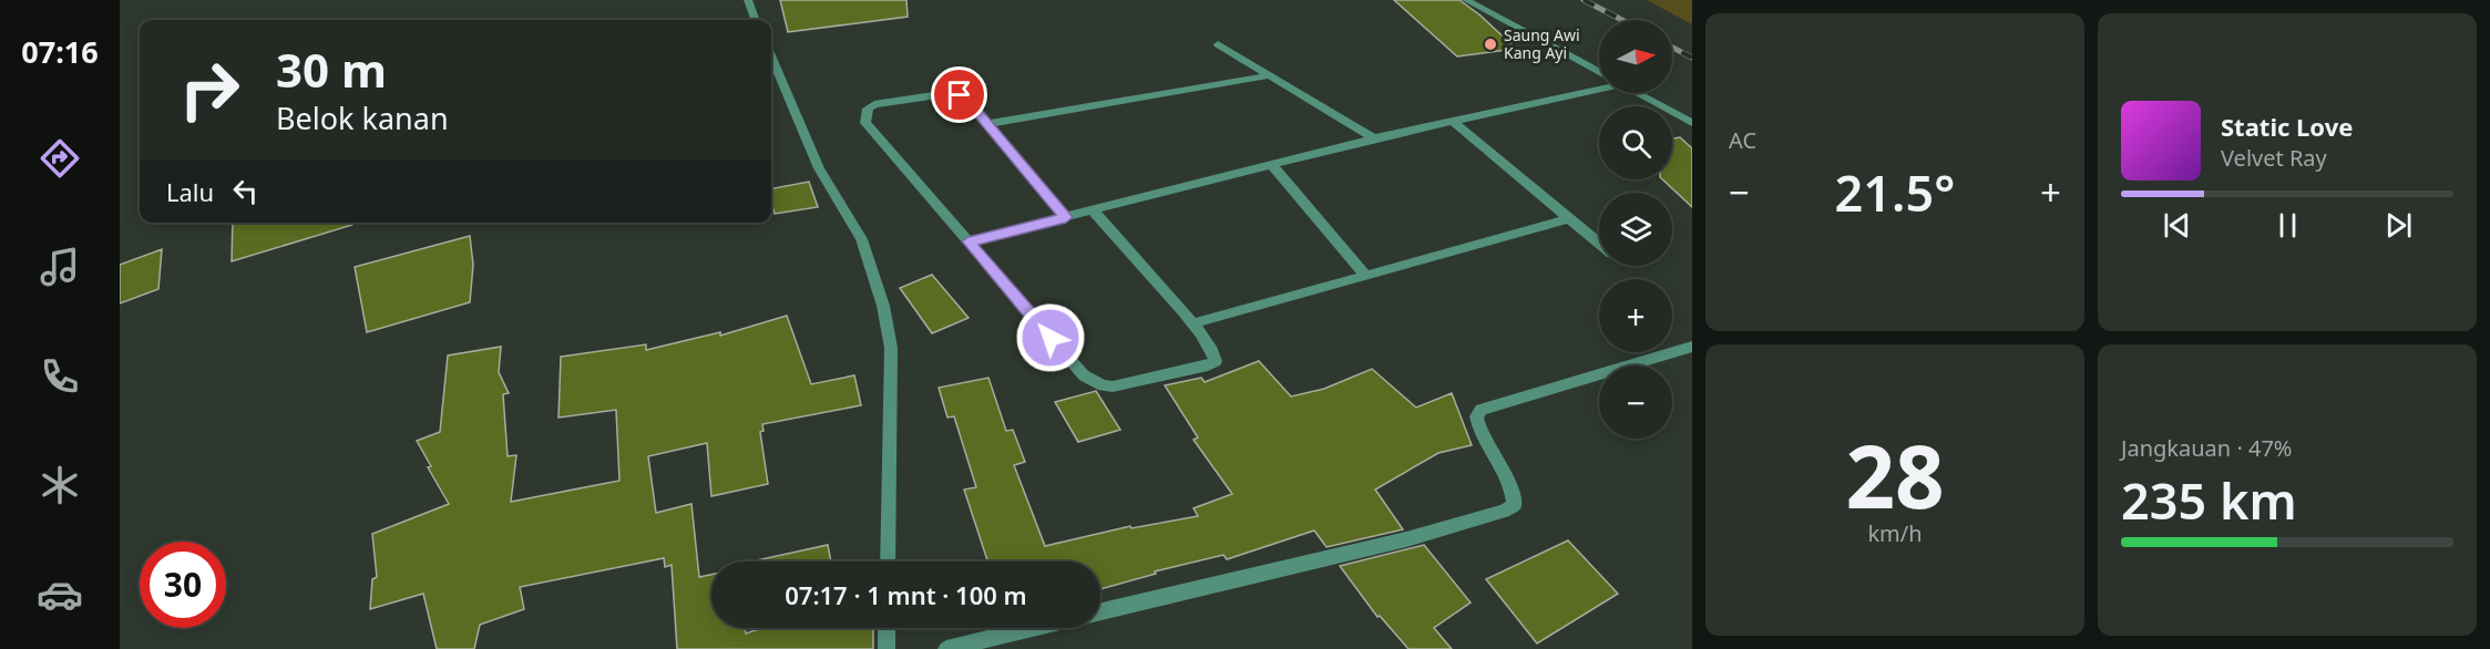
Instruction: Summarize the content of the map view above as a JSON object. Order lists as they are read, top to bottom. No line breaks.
{"places":["Saung Awi Kang Ayi"],"north":"right","page":{"tabs":"07:16","tile":["AC",["28","km/h"],["Jangkauan · 47%","235 km"]],"map_buttons":["+","−"],"turn":["30 m","Belok kanan"],"song":["Static Love","Velvet Ray"],"then":"Lalu","heat":["−","21.5°","+"],"limit":"30","trip":"07:17 · 1 mnt · 100 m"}}
